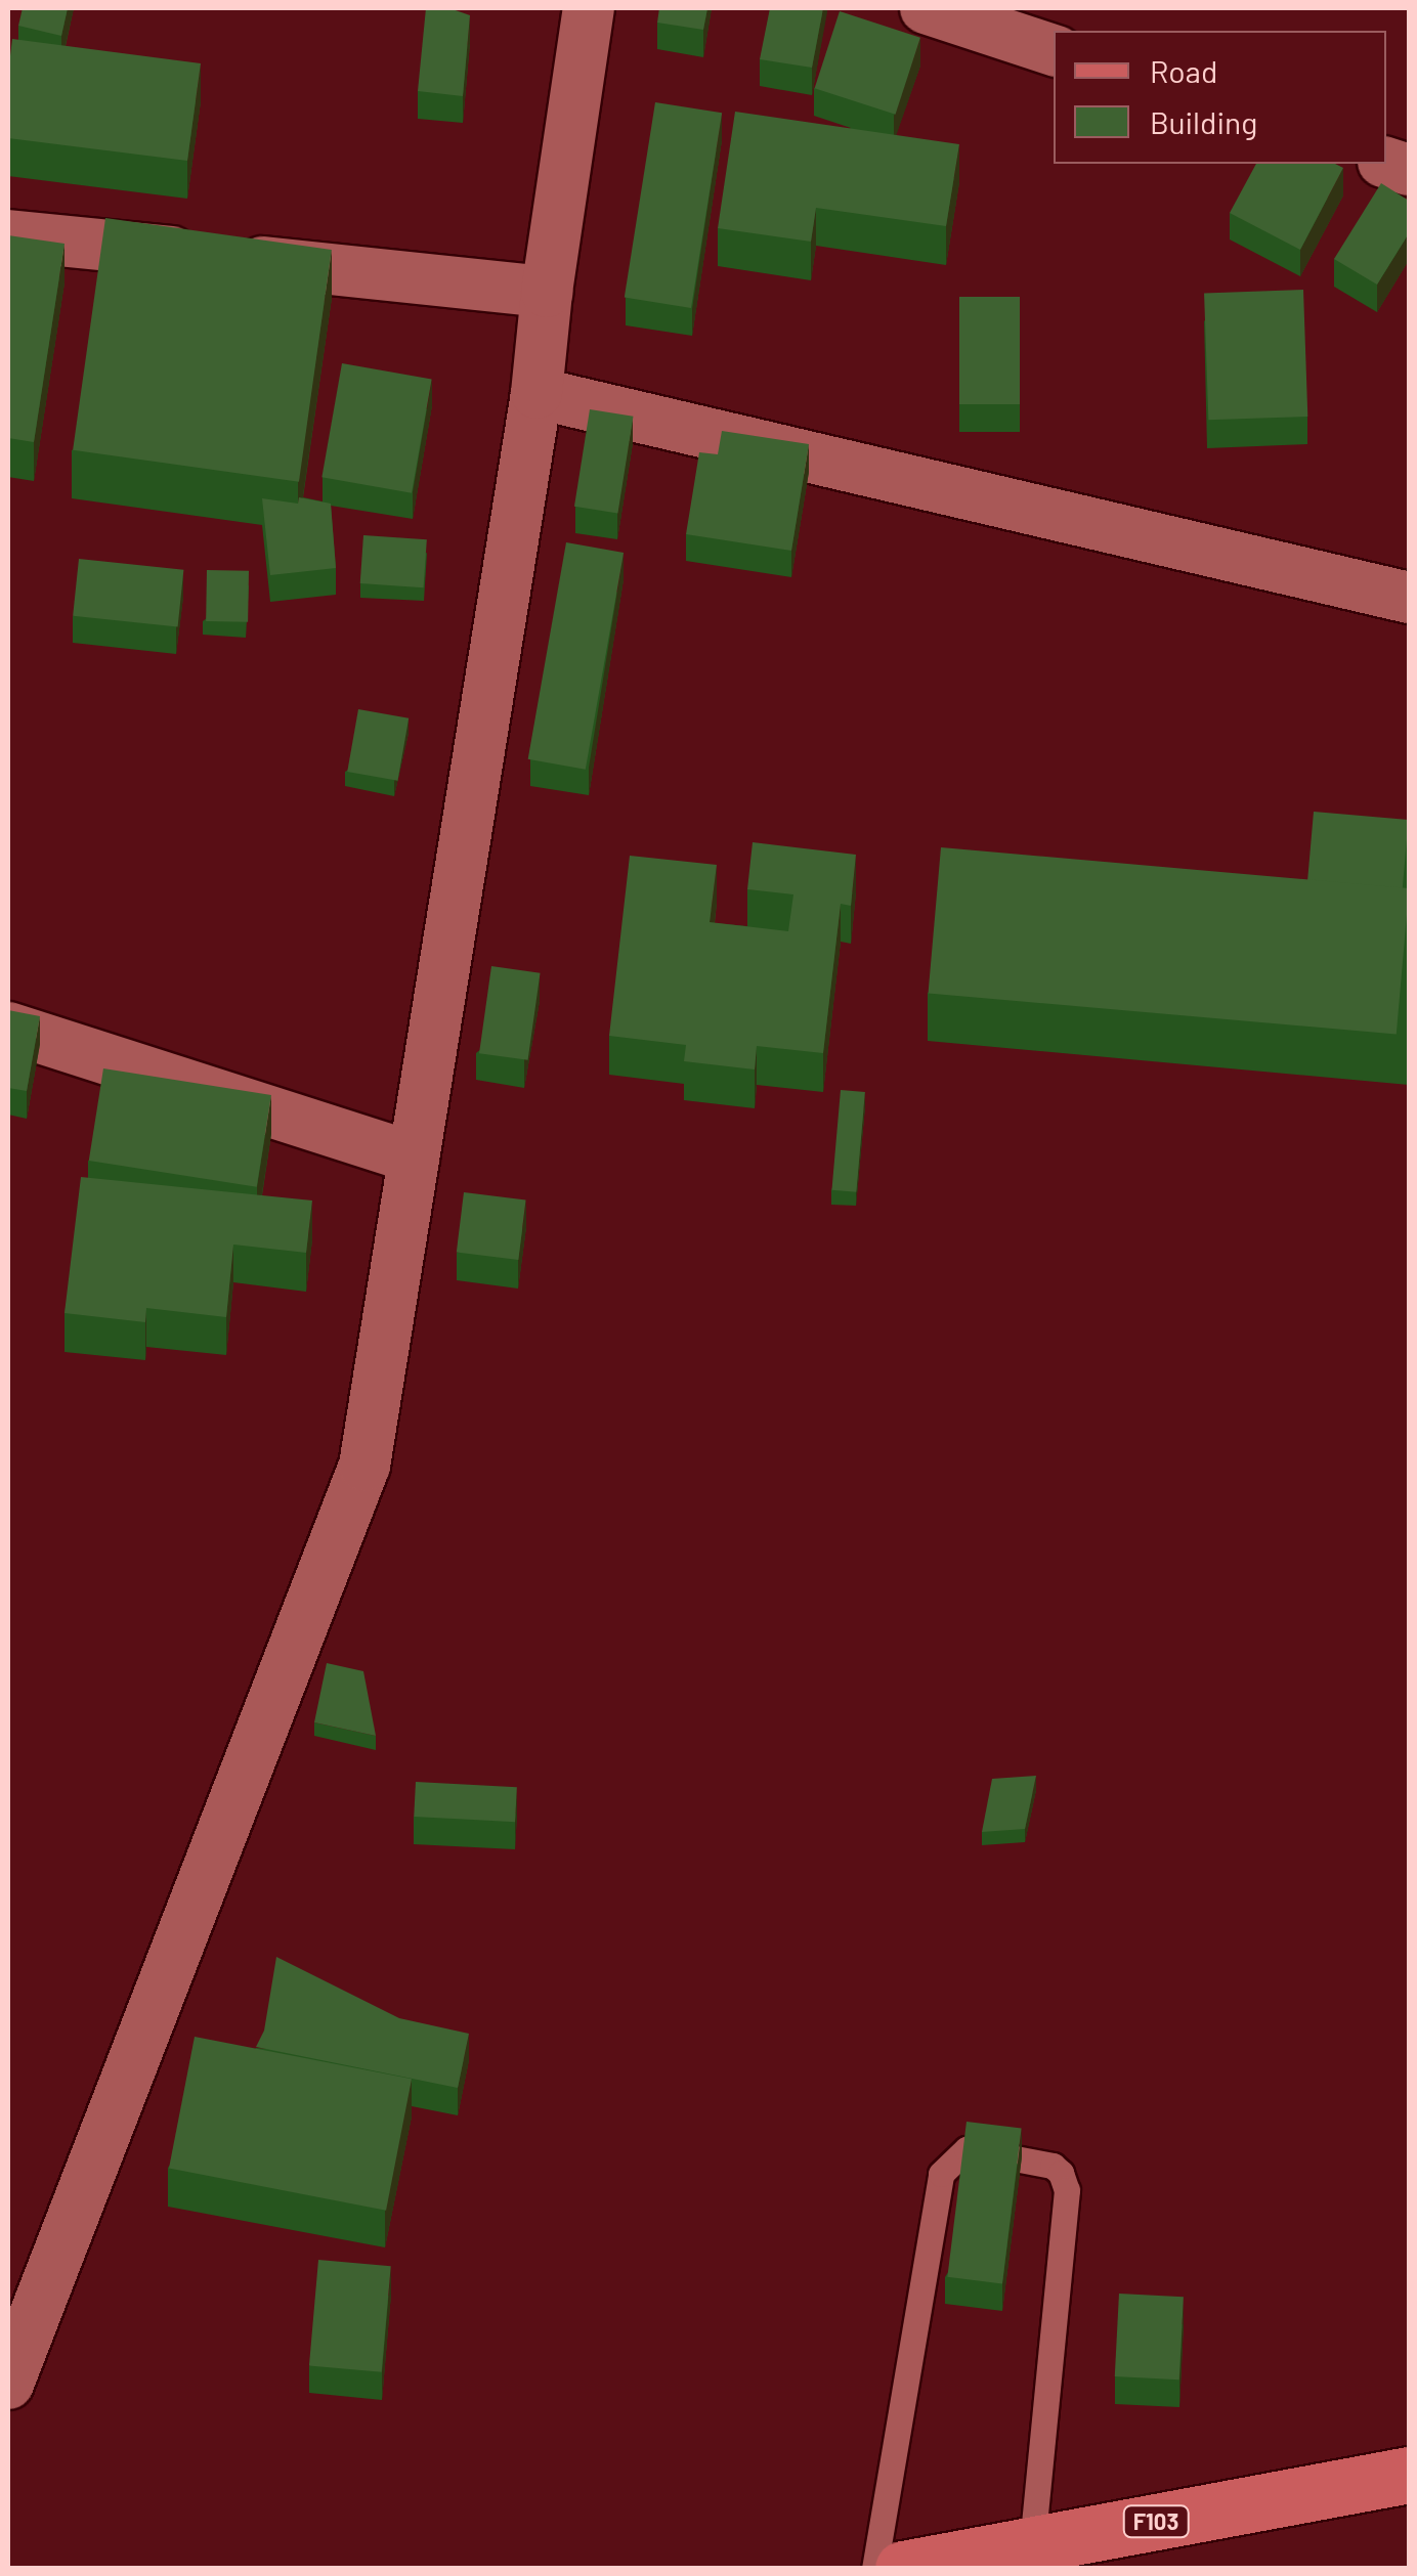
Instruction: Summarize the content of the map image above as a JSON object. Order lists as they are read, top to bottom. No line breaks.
{"streets":{"main road":["F103"]},"legend":["Road","Building"]}
